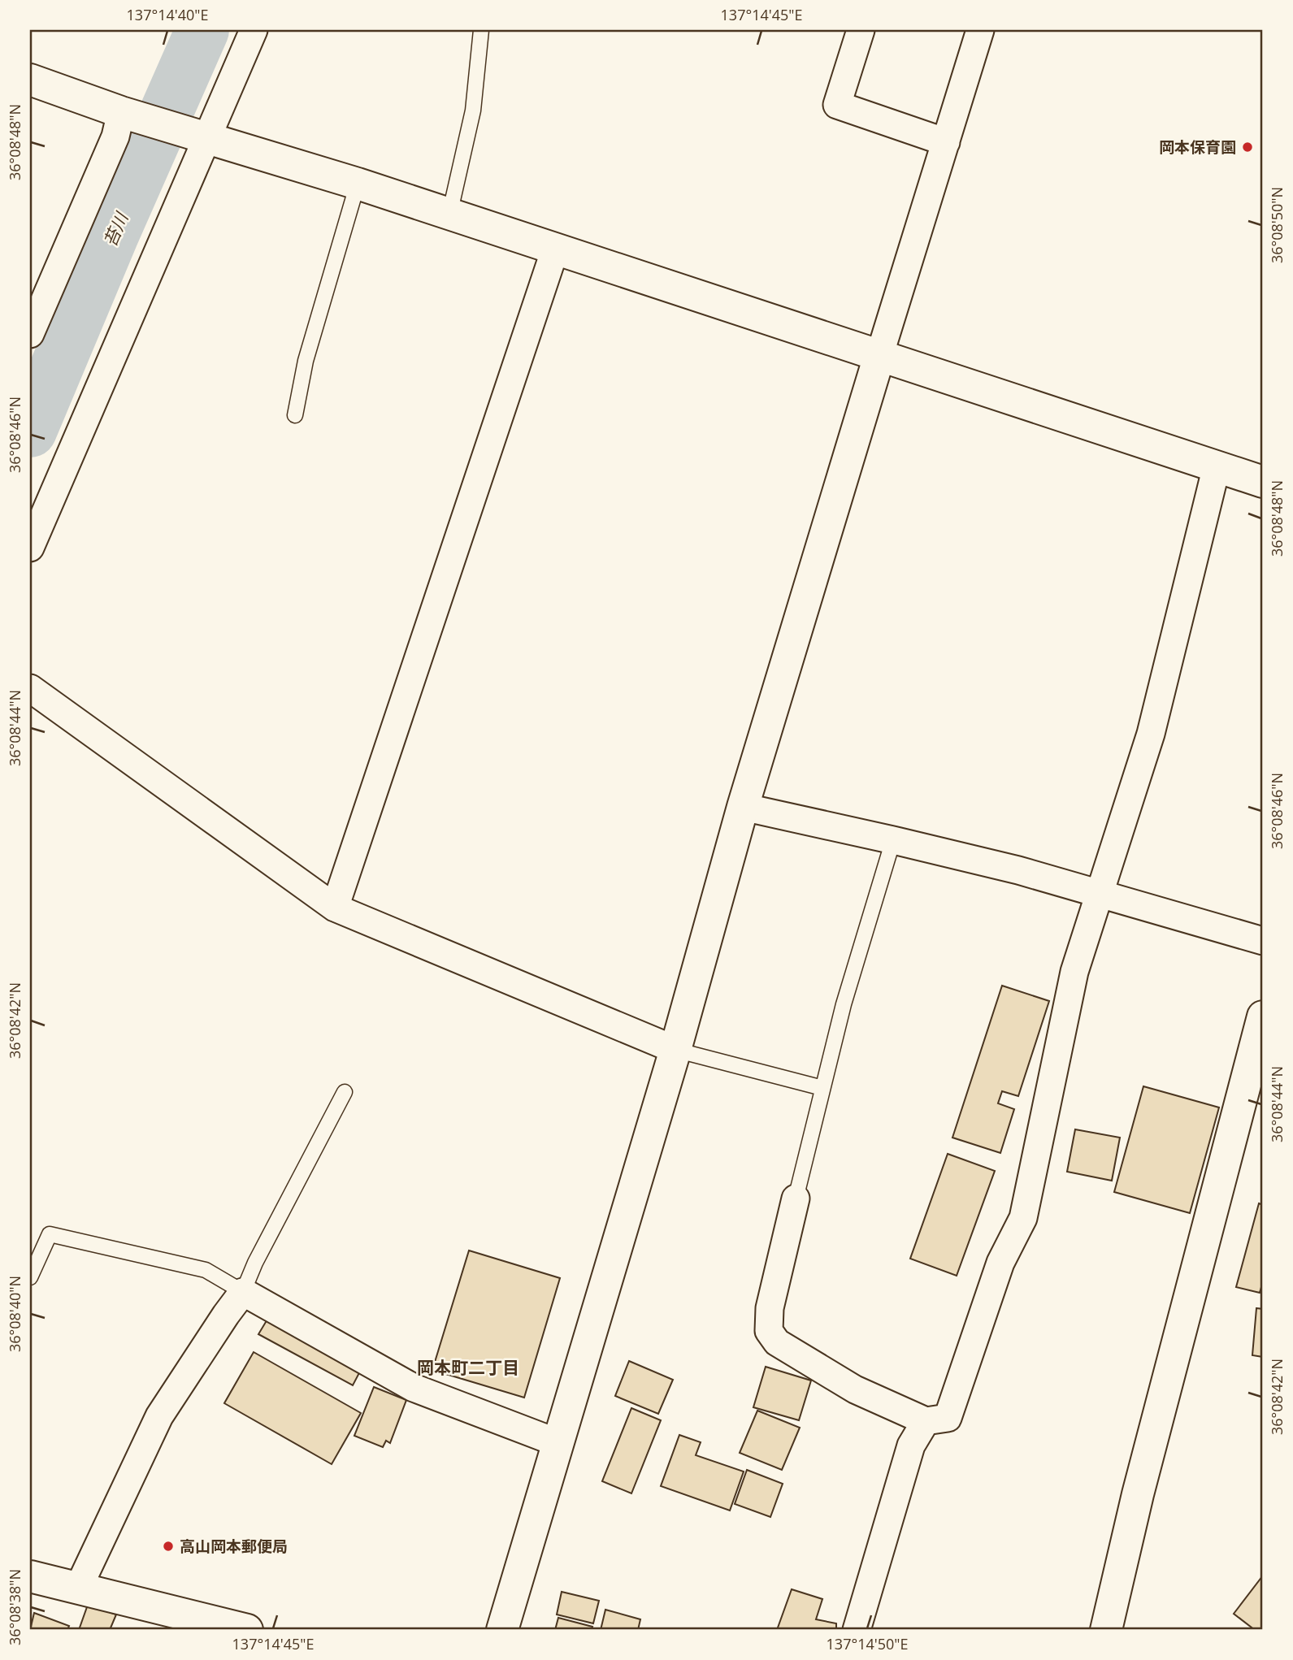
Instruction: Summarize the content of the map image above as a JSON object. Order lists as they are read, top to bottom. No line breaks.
{"districts":["岡本町二丁目"],"water":["苔川"],"places":["岡本保育園","高山岡本郵便局"],"coordinates":["137°14'40\"E","137°14'45\"E","36°08'48\"N","36°08'50\"N","36°08'46\"N","36°08'44\"N","36°08'42\"N","36°08'40\"N","36°08'38\"N","137°14'50\"E"]}
